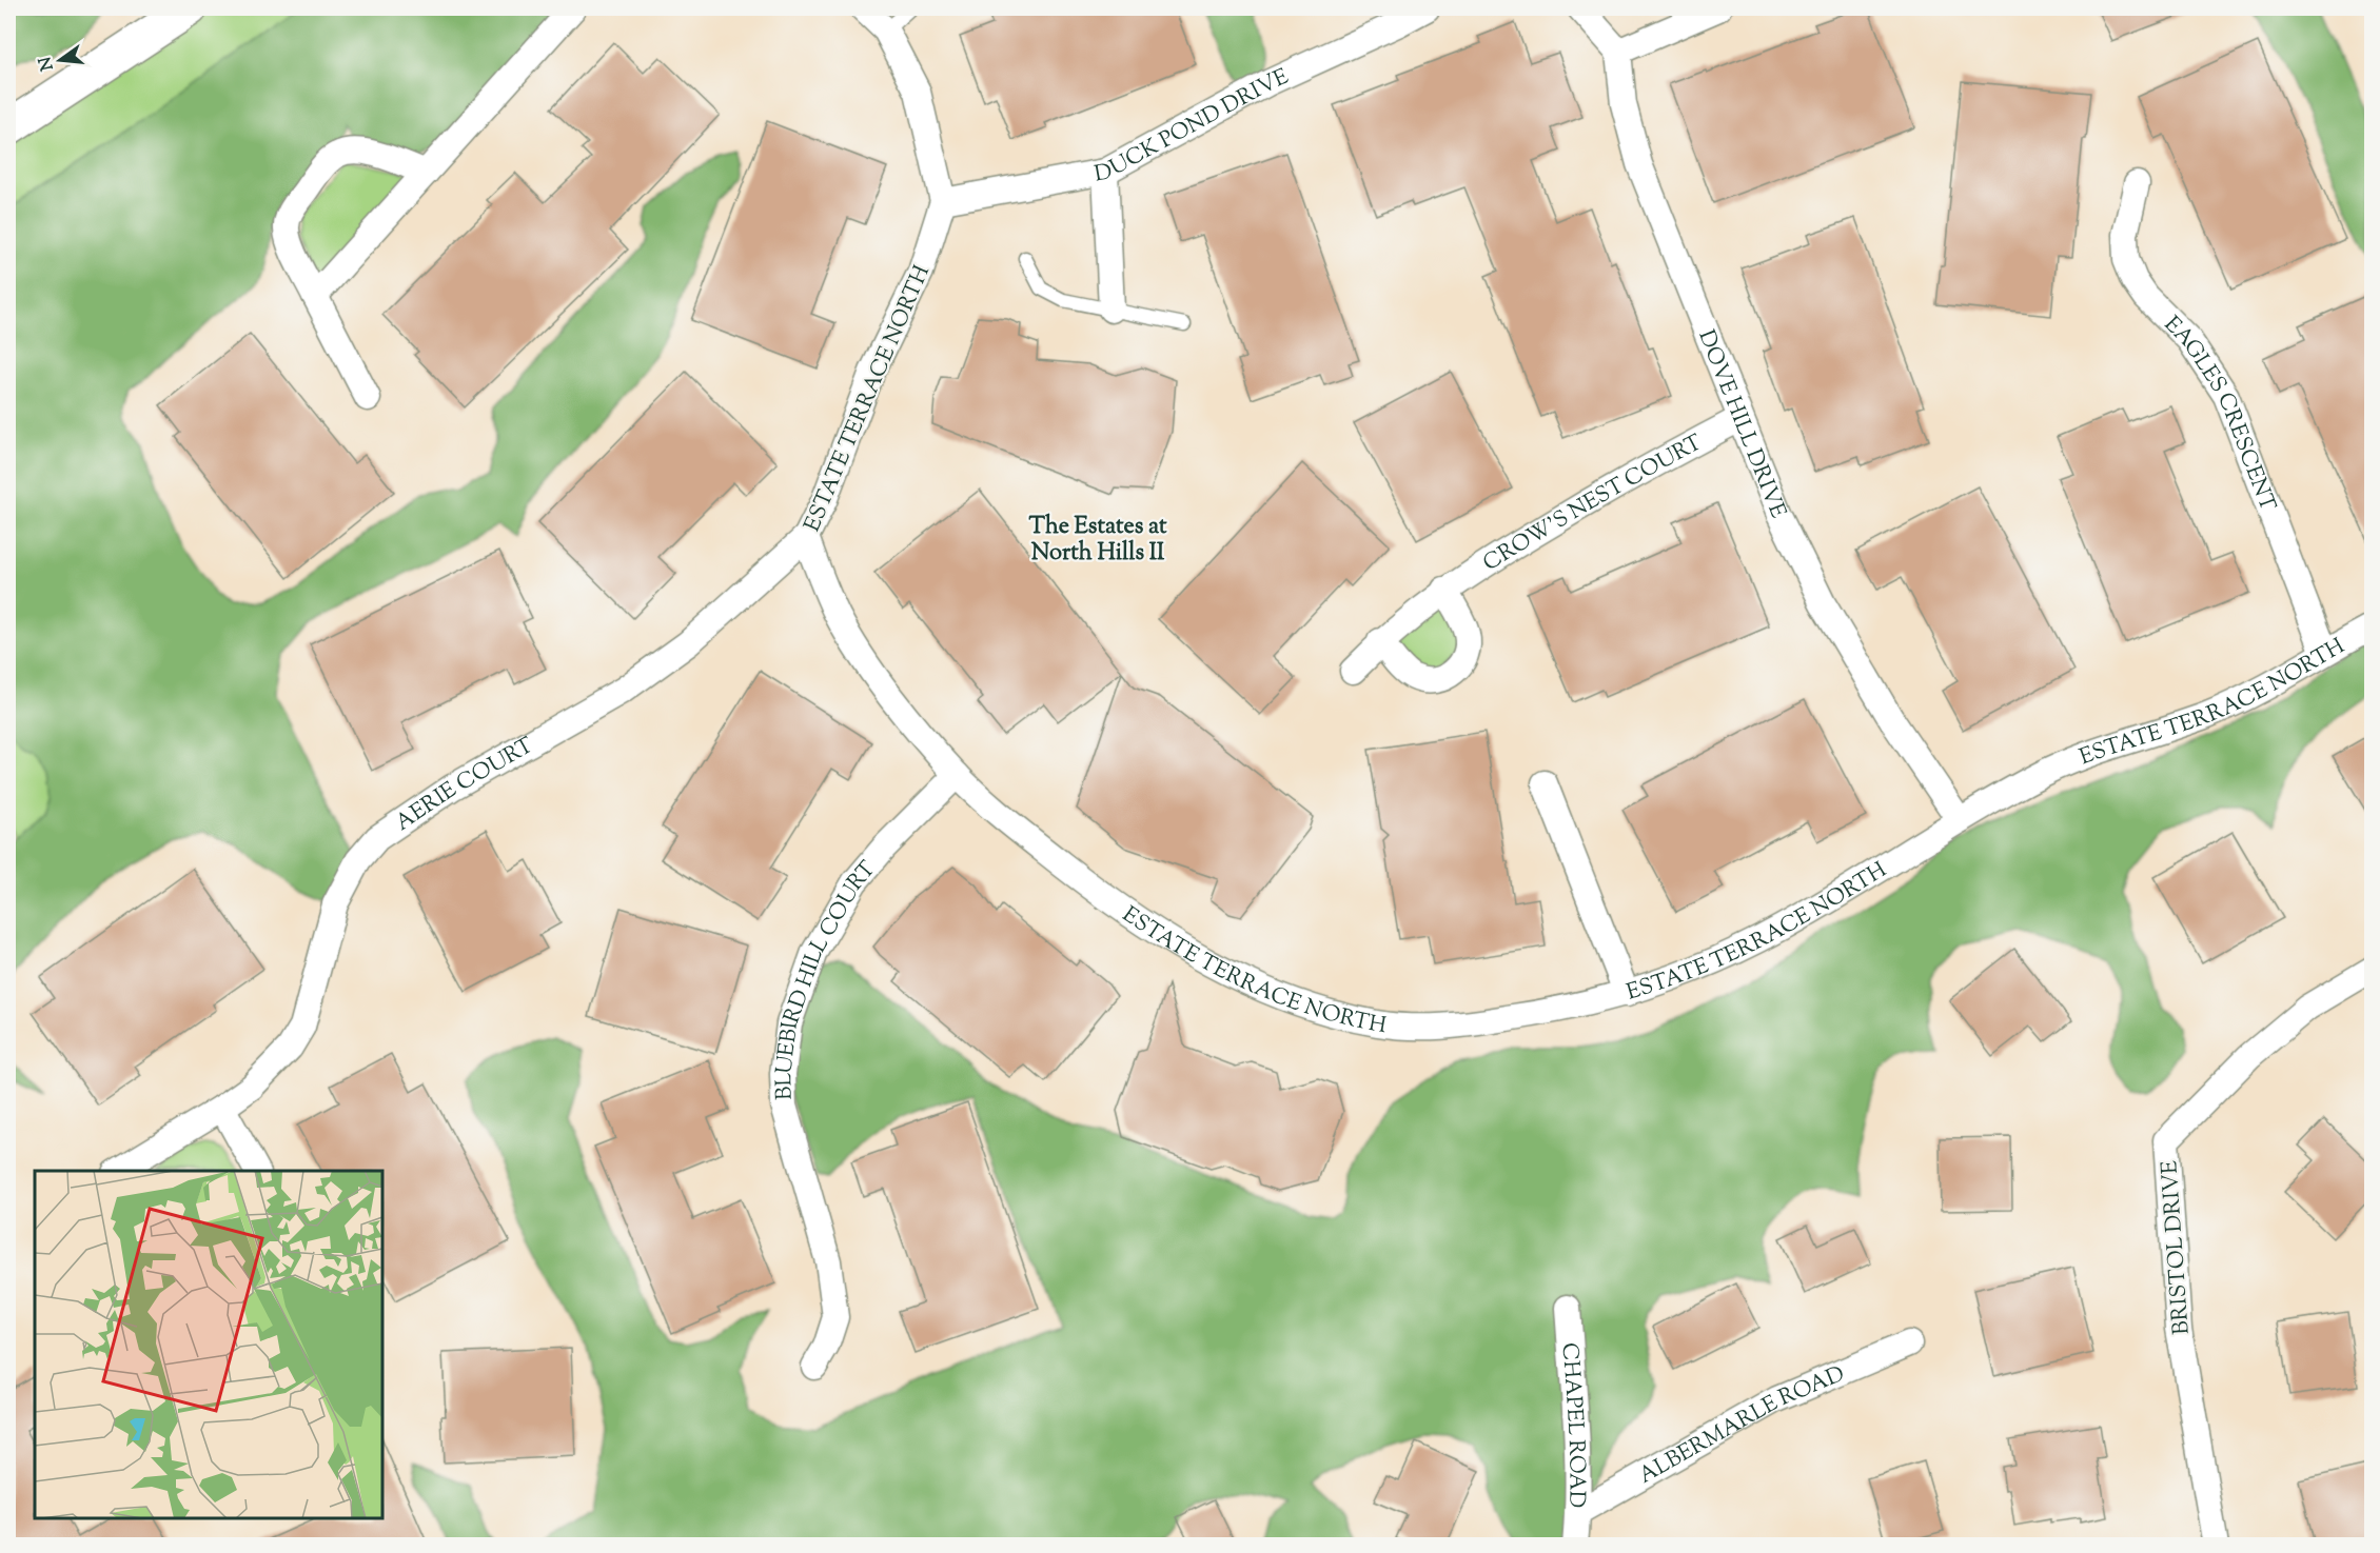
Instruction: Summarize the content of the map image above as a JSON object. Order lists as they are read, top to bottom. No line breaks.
{"streets":{"street":["DUCK POND DRIVE","ESTATE TERRACE NORTH","EAGLES CRESCENT","DOVE HILL DRIVE","CROW'S NEST COURT","AERIE COURT","BLUEBIRD HILL COURT","BRISTOL DRIVE","ALBERMARLE ROAD","CHAPEL ROAD"]},"crossings":[["DUCK POND DRIVE","ESTATE TERRACE NORTH"],["ESTATE TERRACE NORTH","EAGLES CRESCENT"],["ESTATE TERRACE NORTH","DOVE HILL DRIVE"],["ESTATE TERRACE NORTH","AERIE COURT"],["ESTATE TERRACE NORTH","BLUEBIRD HILL COURT"],["DOVE HILL DRIVE","CROW'S NEST COURT"],["ALBERMARLE ROAD","CHAPEL ROAD"]],"districts":["The Estates at North Hills II"],"north":"left"}
